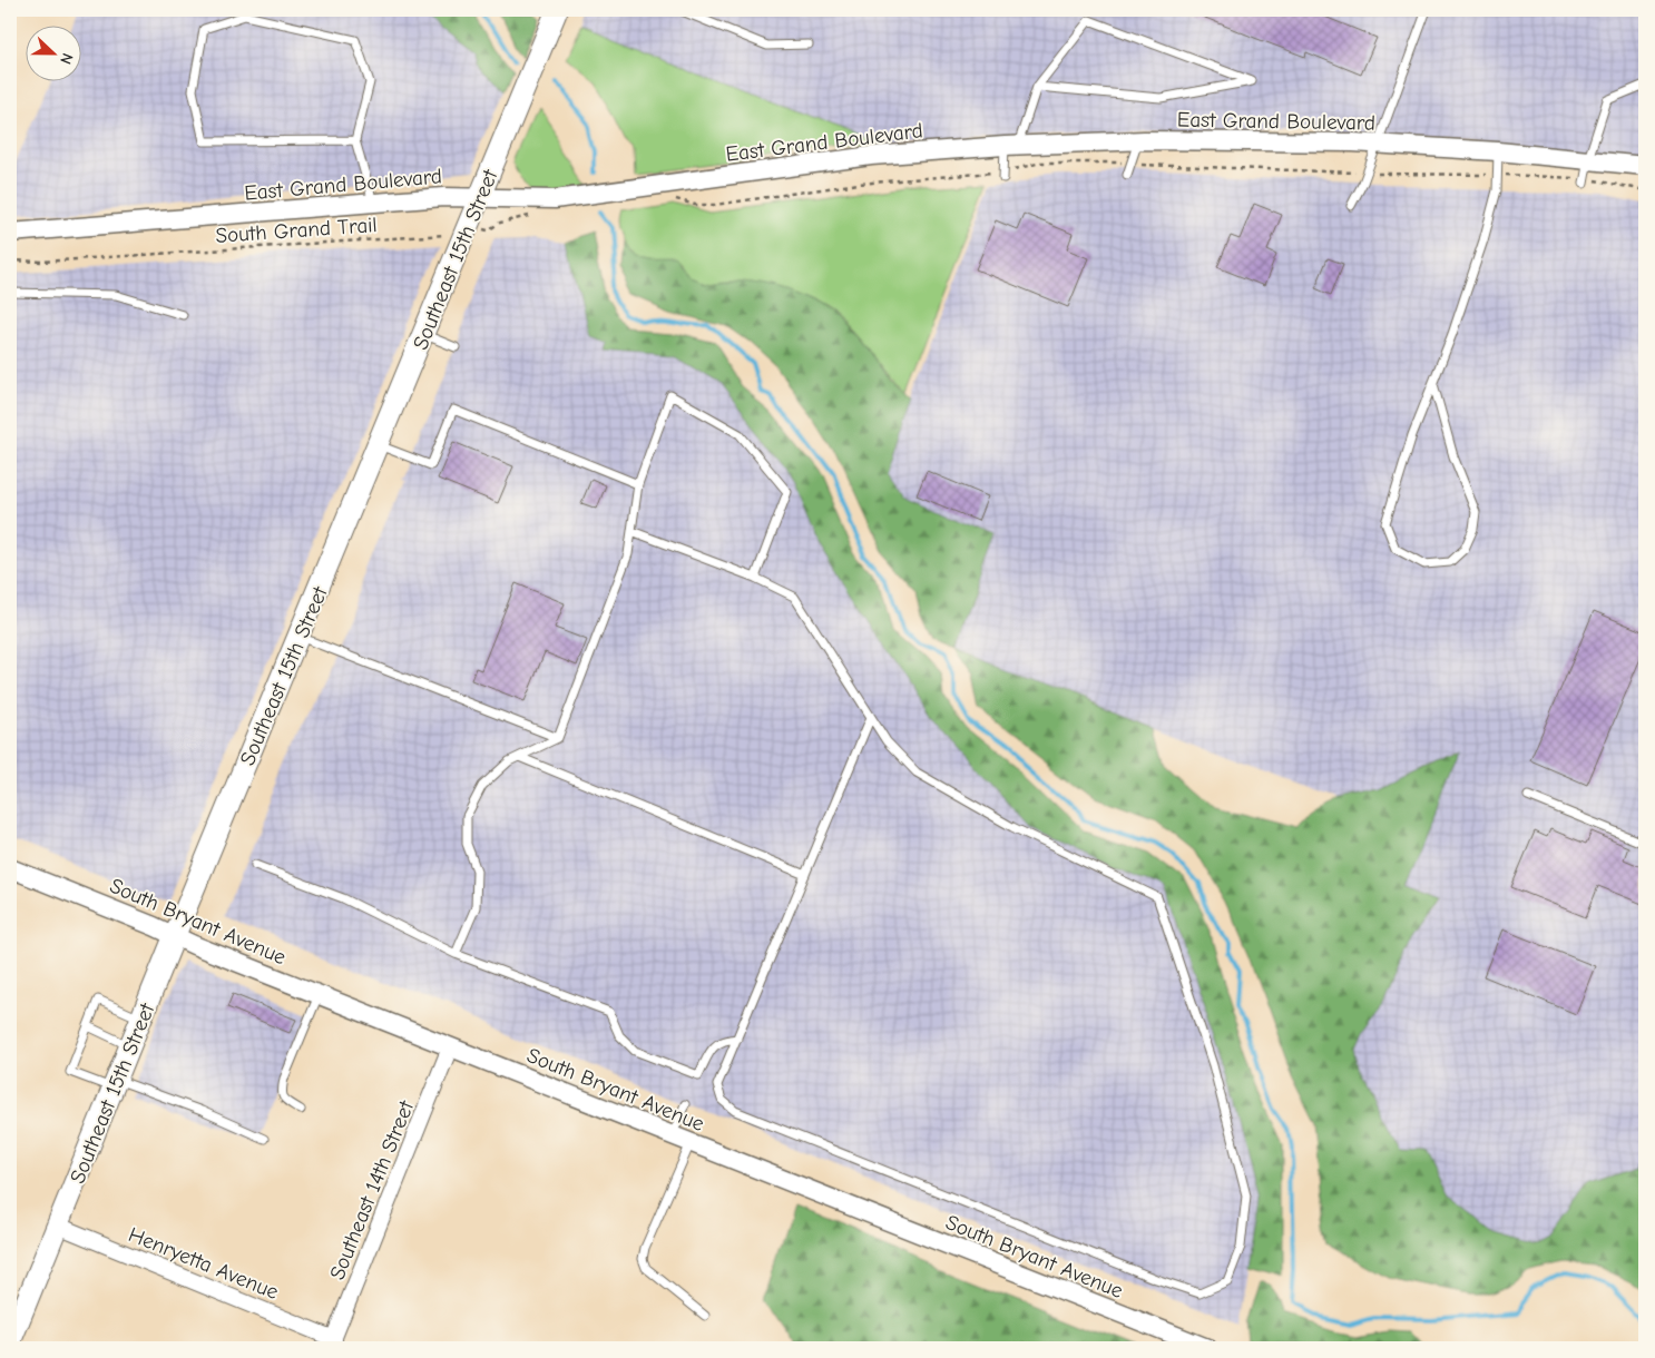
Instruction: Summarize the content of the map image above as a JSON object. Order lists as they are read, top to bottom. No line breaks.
{"streets":{"main road":["Southeast 15th Street"],"street":["East Grand Boulevard","South Bryant Avenue","Southeast 14th Street","Henryetta Avenue"],"path":["South Grand Trail"]},"crossings":[["East Grand Boulevard","Southeast 15th Street"],["South Grand Trail","Southeast 15th Street"],["Southeast 15th Street","South Bryant Avenue"],["Southeast 15th Street","Henryetta Avenue"],["South Bryant Avenue","Southeast 14th Street"],["Southeast 14th Street","Henryetta Avenue"]],"north":"right"}
